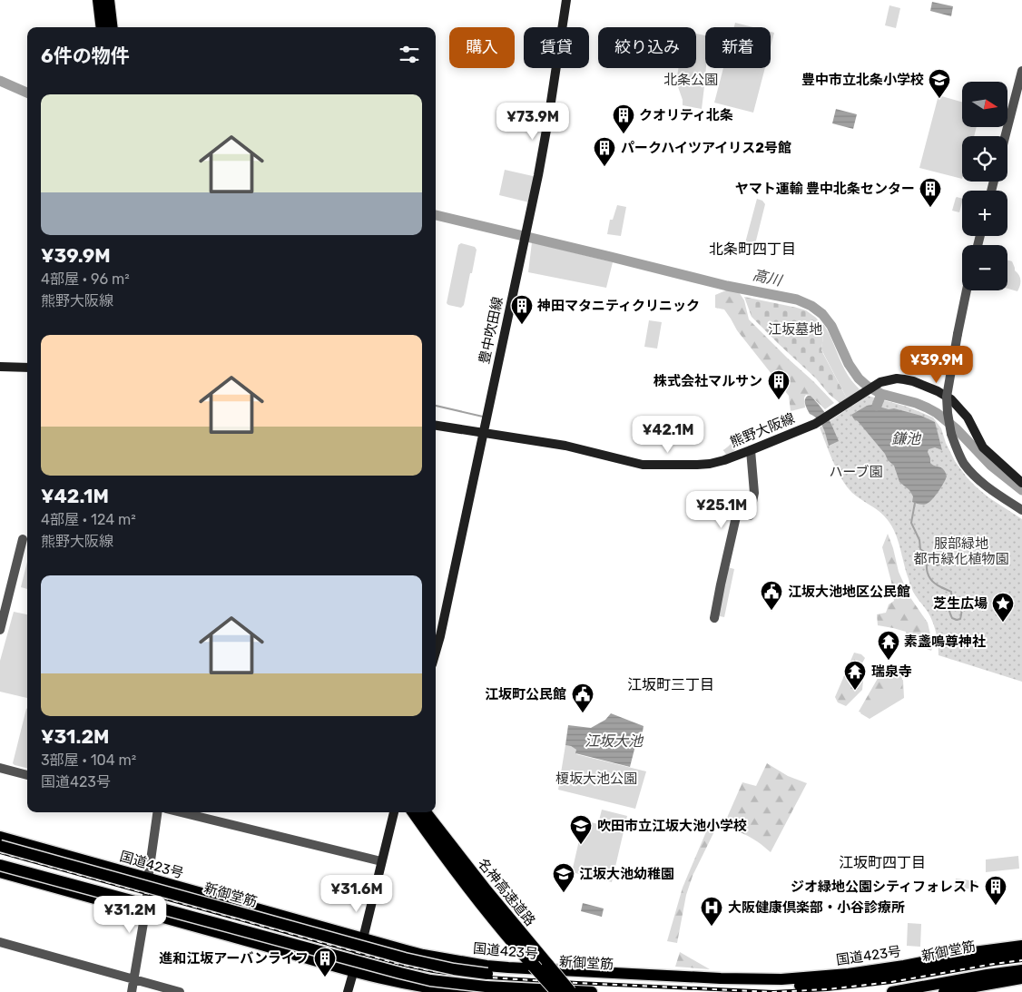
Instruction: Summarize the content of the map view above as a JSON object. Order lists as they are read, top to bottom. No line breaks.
{"streets":{"highway":["国道423号","名神高速道路","新御堂筋"],"main road":["豊中吹田線","熊野大阪線"]},"crossings":[["豊中吹田線","熊野大阪線"]],"districts":["北条町四丁目","江坂町三丁目","江坂町四丁目"],"water":["高川","鎌池","江坂大池"],"parks":["北条公園","江坂墓地","ハーブ園","服部緑地 都市緑化植物園","榎坂大池公園"],"places":{"school or university":["豊中市立北条小学校","吹田市立江坂大池小学校","江坂大池幼稚園"],"building":["クオリティ北条","パークハイツアイリス2号館","ヤマト運輸 豊中北条センター","神田マタニティクリニック","株式会社マルサン","ジオ緑地公園シティフォレスト","進和江坂アーバンライフ"],"public building":["江坂大池地区公民館","江坂町公民館"],"place":["芝生広場"],"temple":["素盞嗚尊神社","瑞泉寺"],"hospital":["大阪健康倶楽部・小谷診療所"]},"north":"right","page":{"chip":["購入","賃貸","絞り込み","新着"],"heading":"6件の物件","map_buttons":["+","−"],"list":[{"name":"¥39.9M","note":"4部屋 · 96 m² · 熊野大阪線"},{"name":"¥42.1M","note":"4部屋 · 124 m² · 熊野大阪線"},{"name":"¥31.2M","note":"3部屋 · 104 m² · 国道423号"}],"price":["¥73.9M","¥39.9M","¥42.1M","¥25.1M","¥31.6M","¥31.2M"]}}
